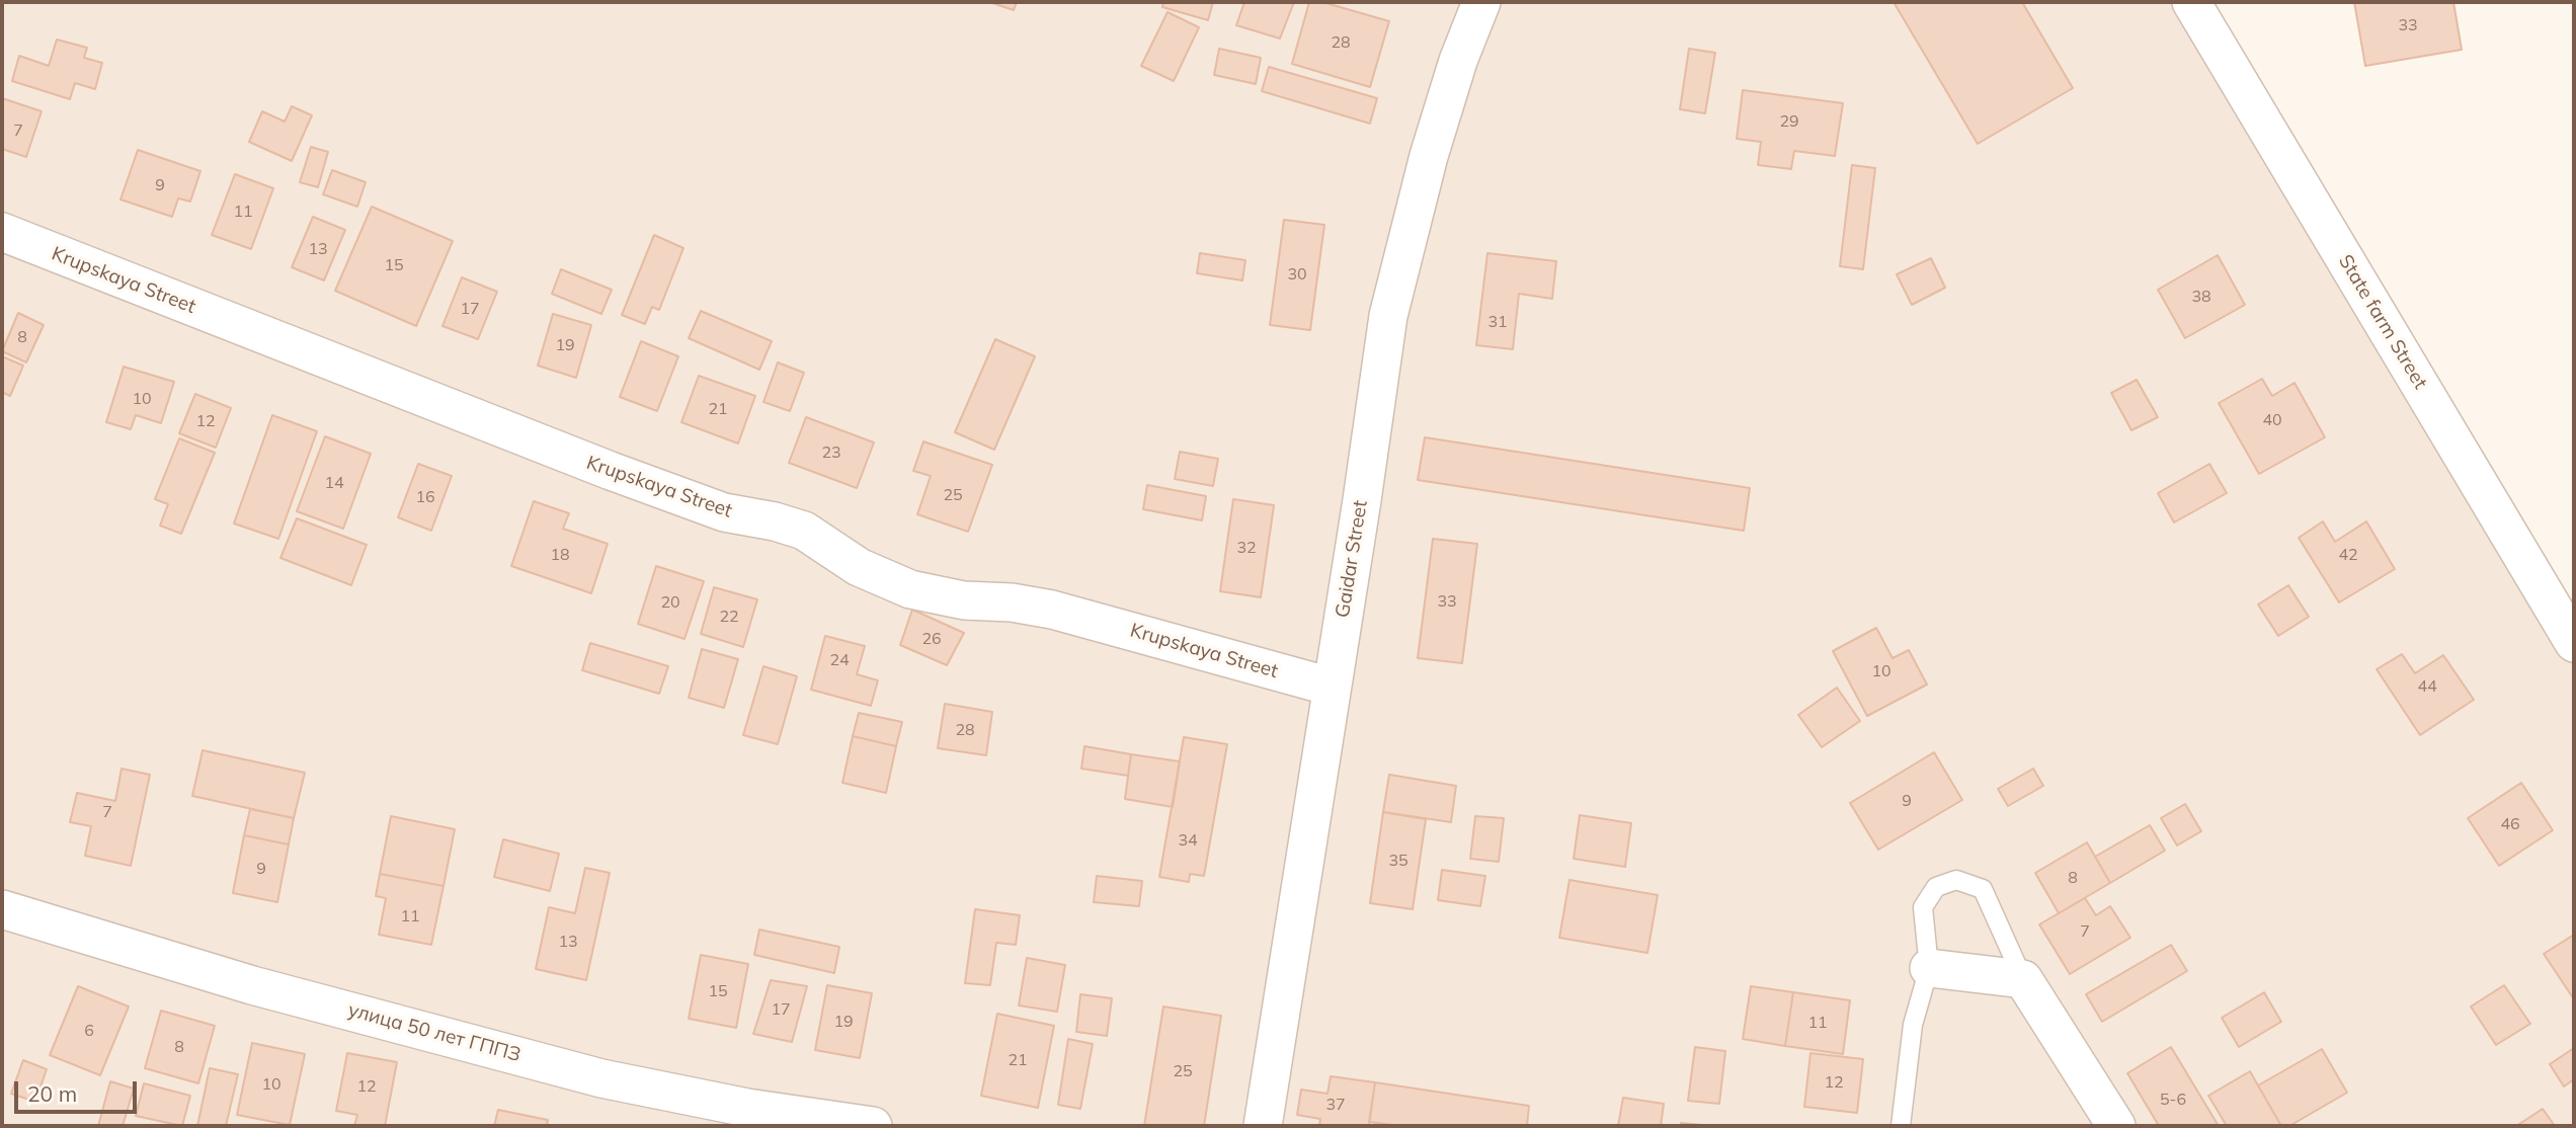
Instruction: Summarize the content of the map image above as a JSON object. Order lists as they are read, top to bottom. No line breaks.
{"streets":{"street":["Krupskaya Street","State farm Street","Gaidar Street","улица 50 лет ГППЗ"]},"crossings":[["Krupskaya Street","Gaidar Street"]],"house_numbers":["33","28","29","7","9","11","13","15","30","38","17","31","8","19","10","21","40","12","23","14","25","16","32","18","42","33","20","22","26","24","10","44","28","9","7","46","34","35","9","8","11","7","13","15","17","19","11","6","8","21","25","12","10","12","5-6","37"],"scale_bar":"20 m"}
